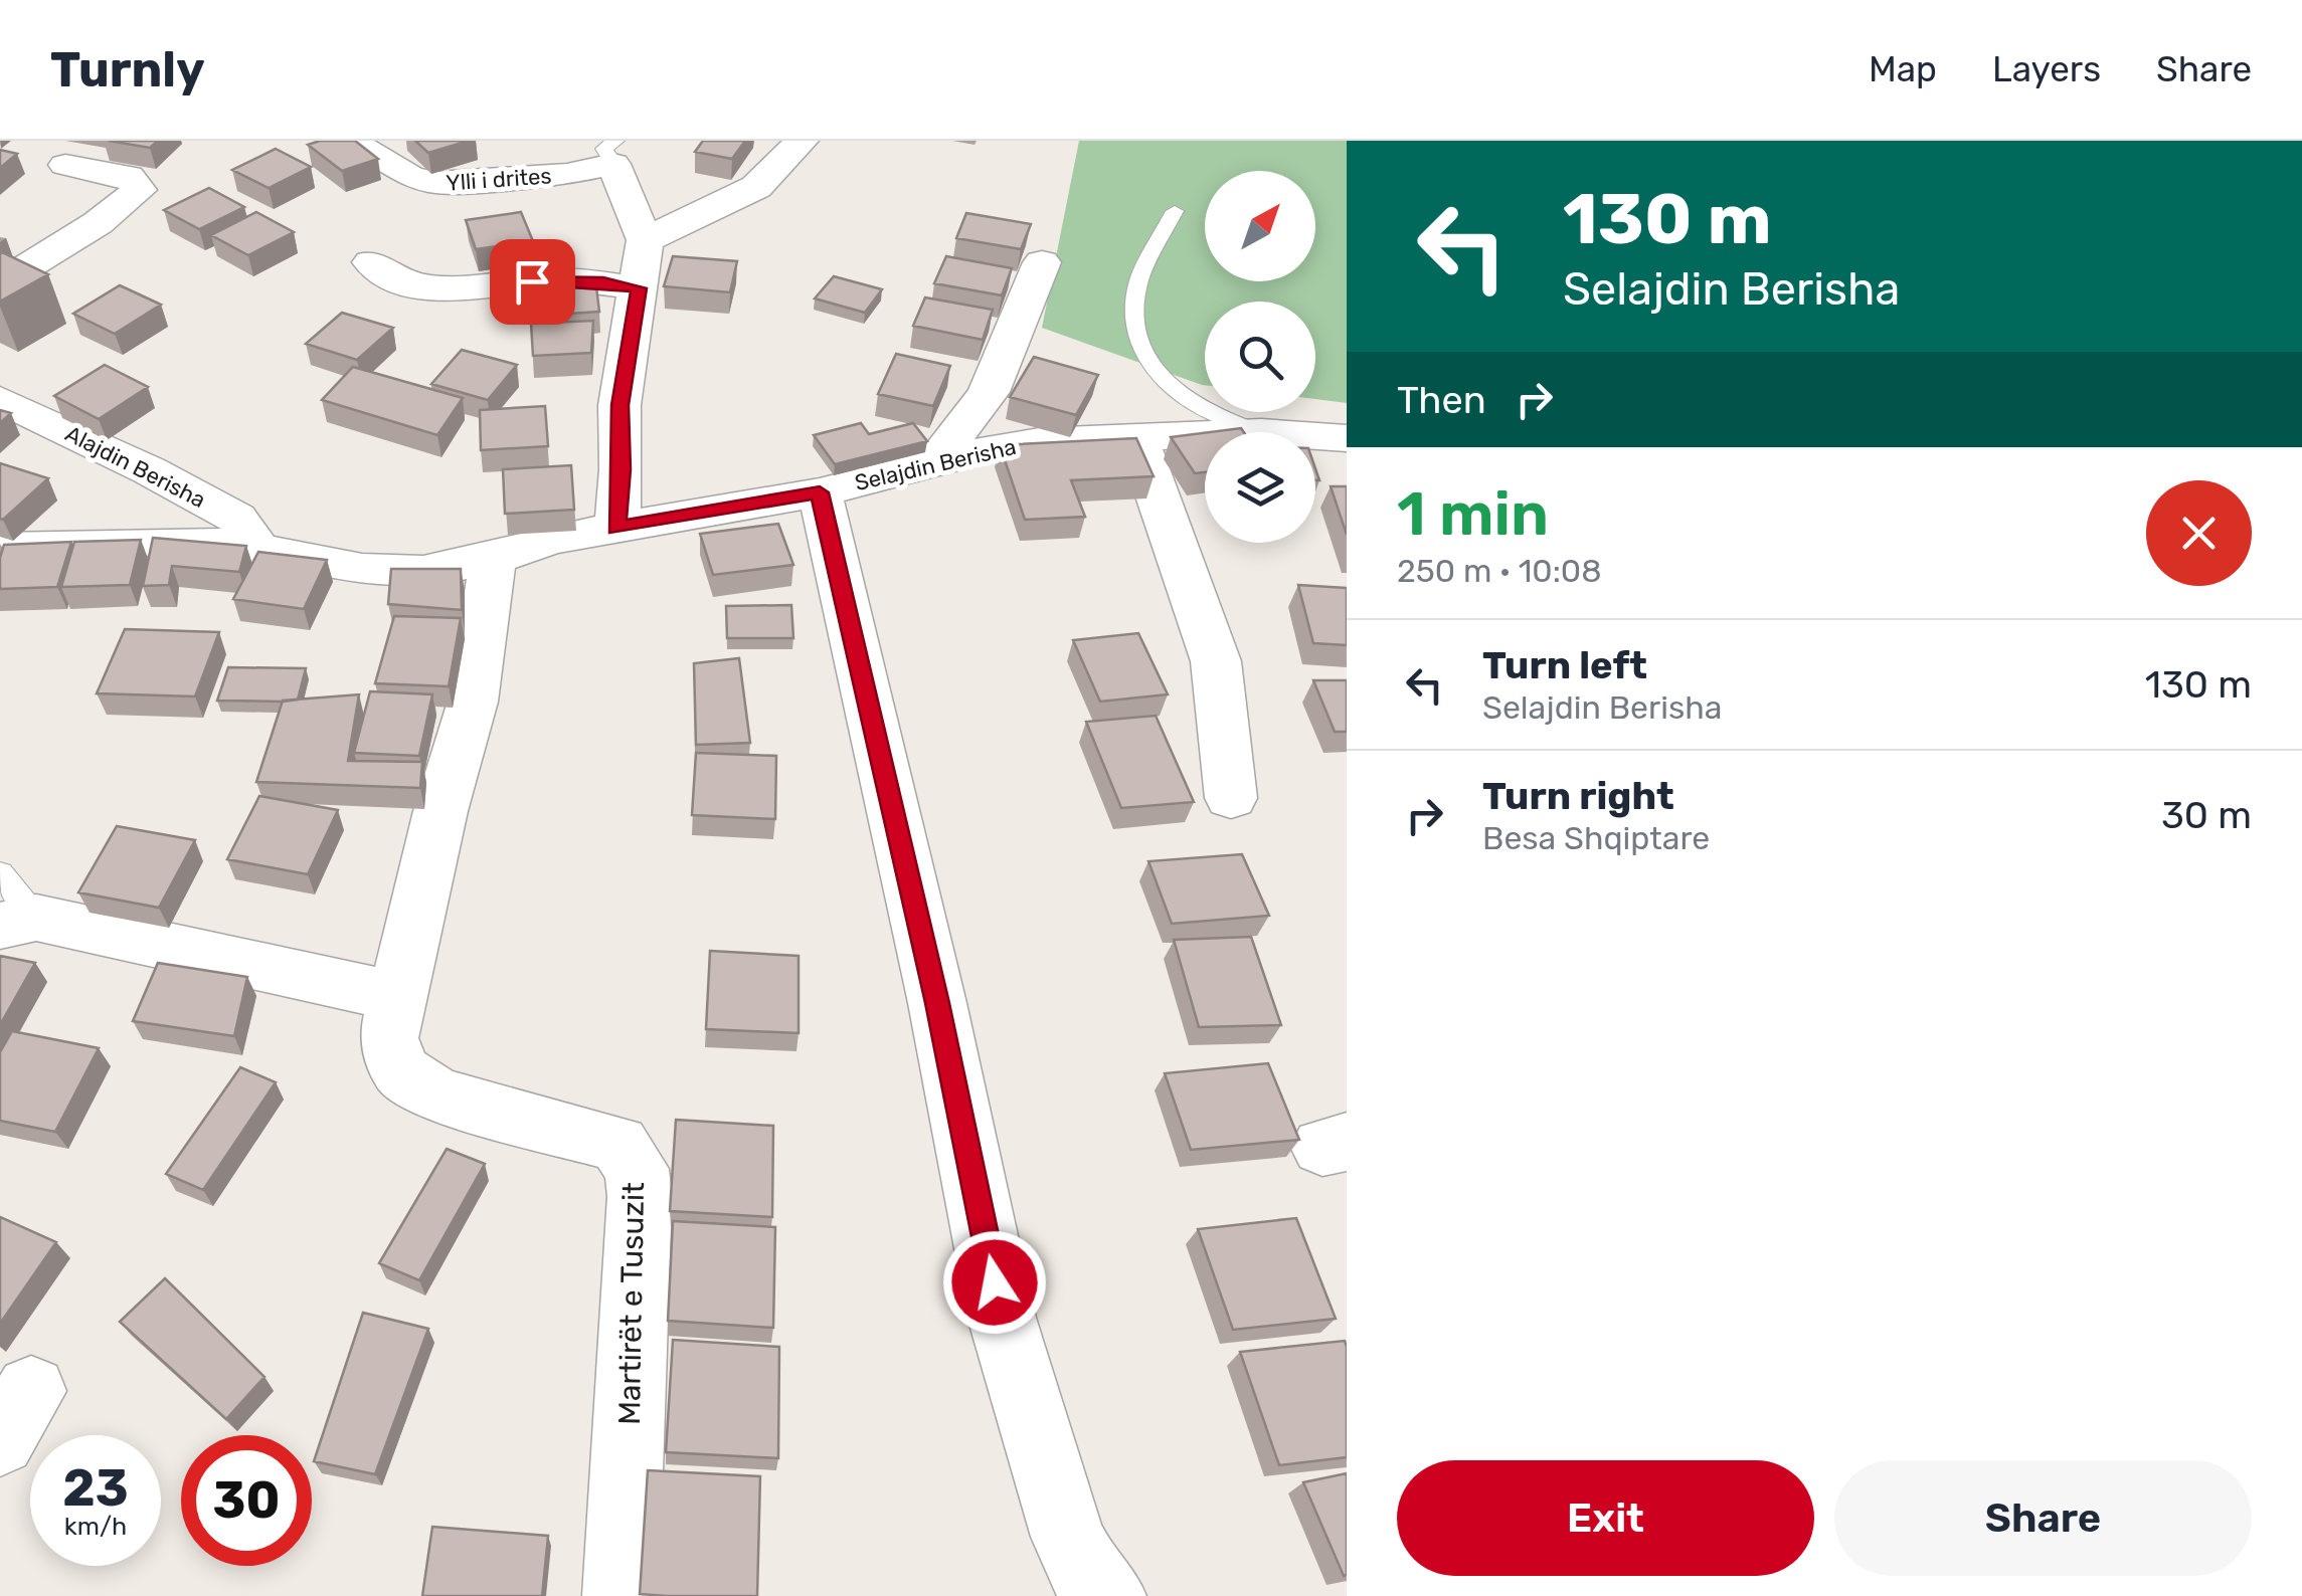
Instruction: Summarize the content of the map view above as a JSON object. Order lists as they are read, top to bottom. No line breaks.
{"streets":{"street":["Ylli i drites","Selajdin Berisha","Alajdin Berisha","Martirët e Tusuzit"]},"crossings":[["Selajdin Berisha","Alajdin Berisha"],["Selajdin Berisha","Martirët e Tusuzit"]],"north":"top right","page":{"header":"Turnly","nav":["Map","Layers","Share"],"turn":["130 m","Selajdin Berisha"],"then":"Then","heading":["1 min","250 m · 10:08"],"list":[{"name":"Turn left","note":"Selajdin Berisha","value":"130 m"},{"name":"Turn right","note":"Besa Shqiptare","value":"30 m"}],"speed":"23 km/h","limit":"30","buttons":["Exit","Share"]}}
